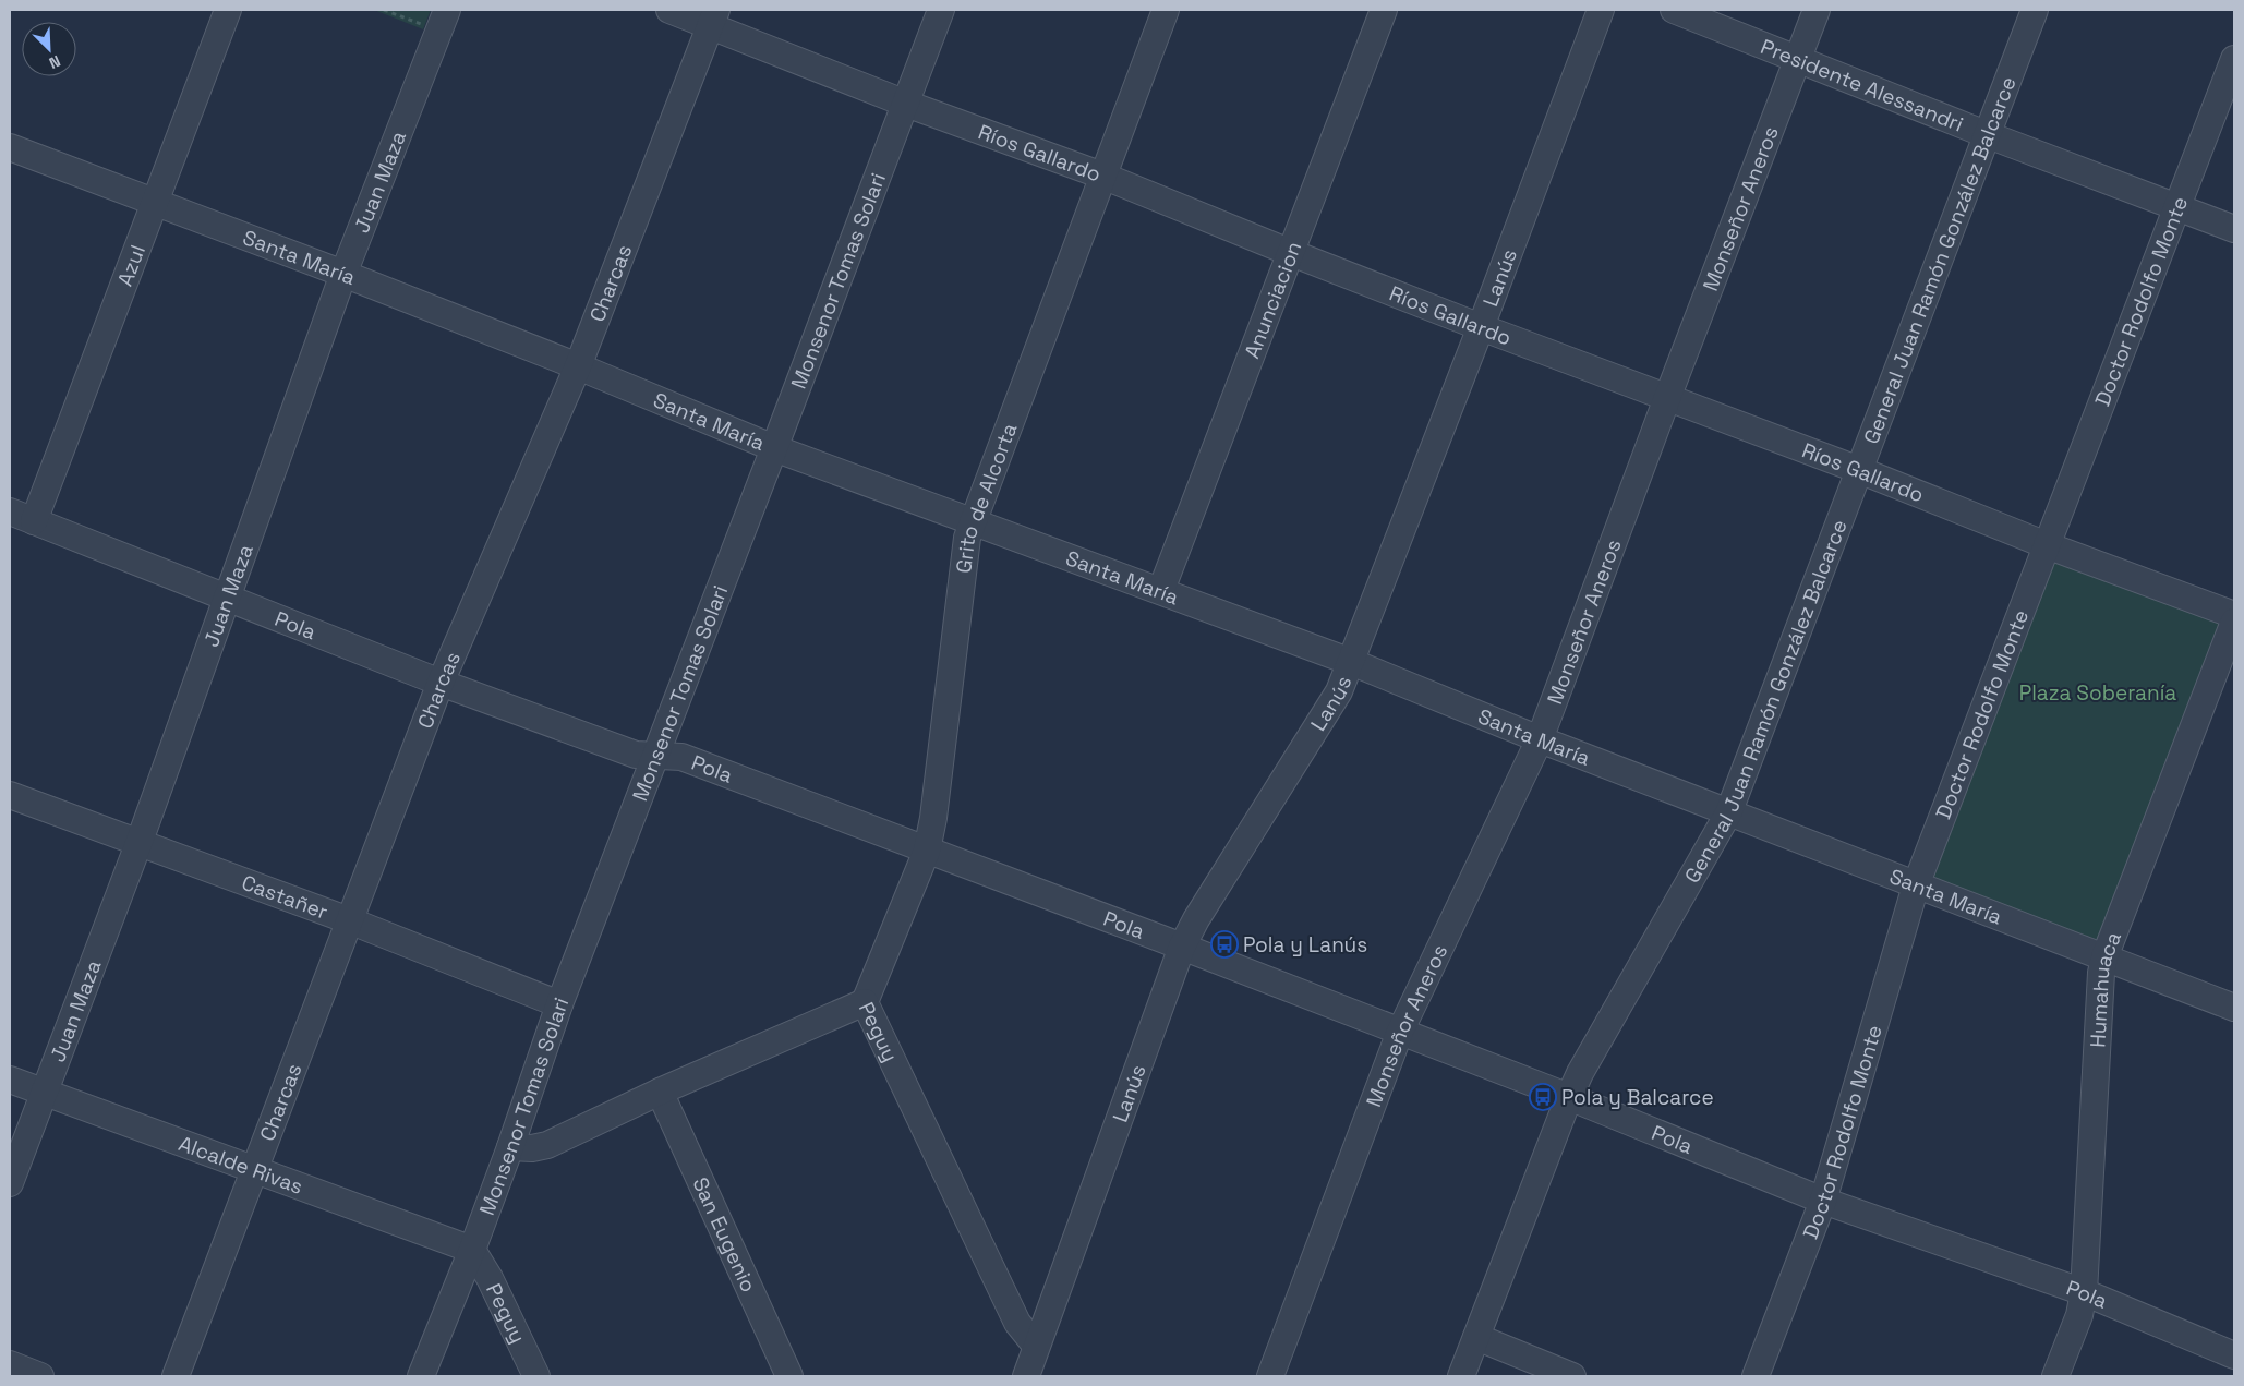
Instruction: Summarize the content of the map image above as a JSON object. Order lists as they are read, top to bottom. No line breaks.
{"streets":{"street":["Presidente Alessandri","Ríos Gallardo","Juan Maza","Monseñor Aneros","Santa María","General Juan Ramón González Balcarce","Azul","Lanús","Monsenor Tomas Solari","Charcas","Anunciacion","Doctor Rodolfo Monte","Grito de Alcorta","Pola","Castañer","Humahuaca","Peguy","Alcalde Rivas","San Eugenio"]},"crossings":[["Presidente Alessandri","Monseñor Aneros"],["Presidente Alessandri","General Juan Ramón González Balcarce"],["Presidente Alessandri","Doctor Rodolfo Monte"],["Ríos Gallardo","Monseñor Aneros"],["Ríos Gallardo","General Juan Ramón González Balcarce"],["Ríos Gallardo","Lanús"],["Ríos Gallardo","Monsenor Tomas Solari"],["Ríos Gallardo","Charcas"],["Ríos Gallardo","Anunciacion"],["Ríos Gallardo","Doctor Rodolfo Monte"],["Ríos Gallardo","Grito de Alcorta"],["Juan Maza","Santa María"],["Juan Maza","Pola"],["Juan Maza","Castañer"],["Juan Maza","Alcalde Rivas"],["Monseñor Aneros","Santa María"],["Monseñor Aneros","Pola"],["Santa María","General Juan Ramón González Balcarce"],["Santa María","Azul"],["Santa María","Lanús"],["Santa María","Monsenor Tomas Solari"],["Santa María","Charcas"],["Santa María","Anunciacion"],["Santa María","Doctor Rodolfo Monte"],["Santa María","Grito de Alcorta"],["Santa María","Humahuaca"],["General Juan Ramón González Balcarce","Pola"],["Azul","Pola"],["Lanús","Pola"],["Lanús","Peguy"],["Monsenor Tomas Solari","Pola"],["Monsenor Tomas Solari","Castañer"],["Monsenor Tomas Solari","Peguy"],["Monsenor Tomas Solari","Alcalde Rivas"],["Charcas","Pola"],["Charcas","Castañer"],["Charcas","Alcalde Rivas"],["Doctor Rodolfo Monte","Pola"],["Grito de Alcorta","Pola"],["Grito de Alcorta","Peguy"],["Pola","Humahuaca"],["Peguy","Alcalde Rivas"],["Peguy","San Eugenio"]],"parks":["Plaza Soberanía"],"places":{"bus stop":["Pola y Lanús","Pola y Balcarce"]},"north":"bottom right"}
